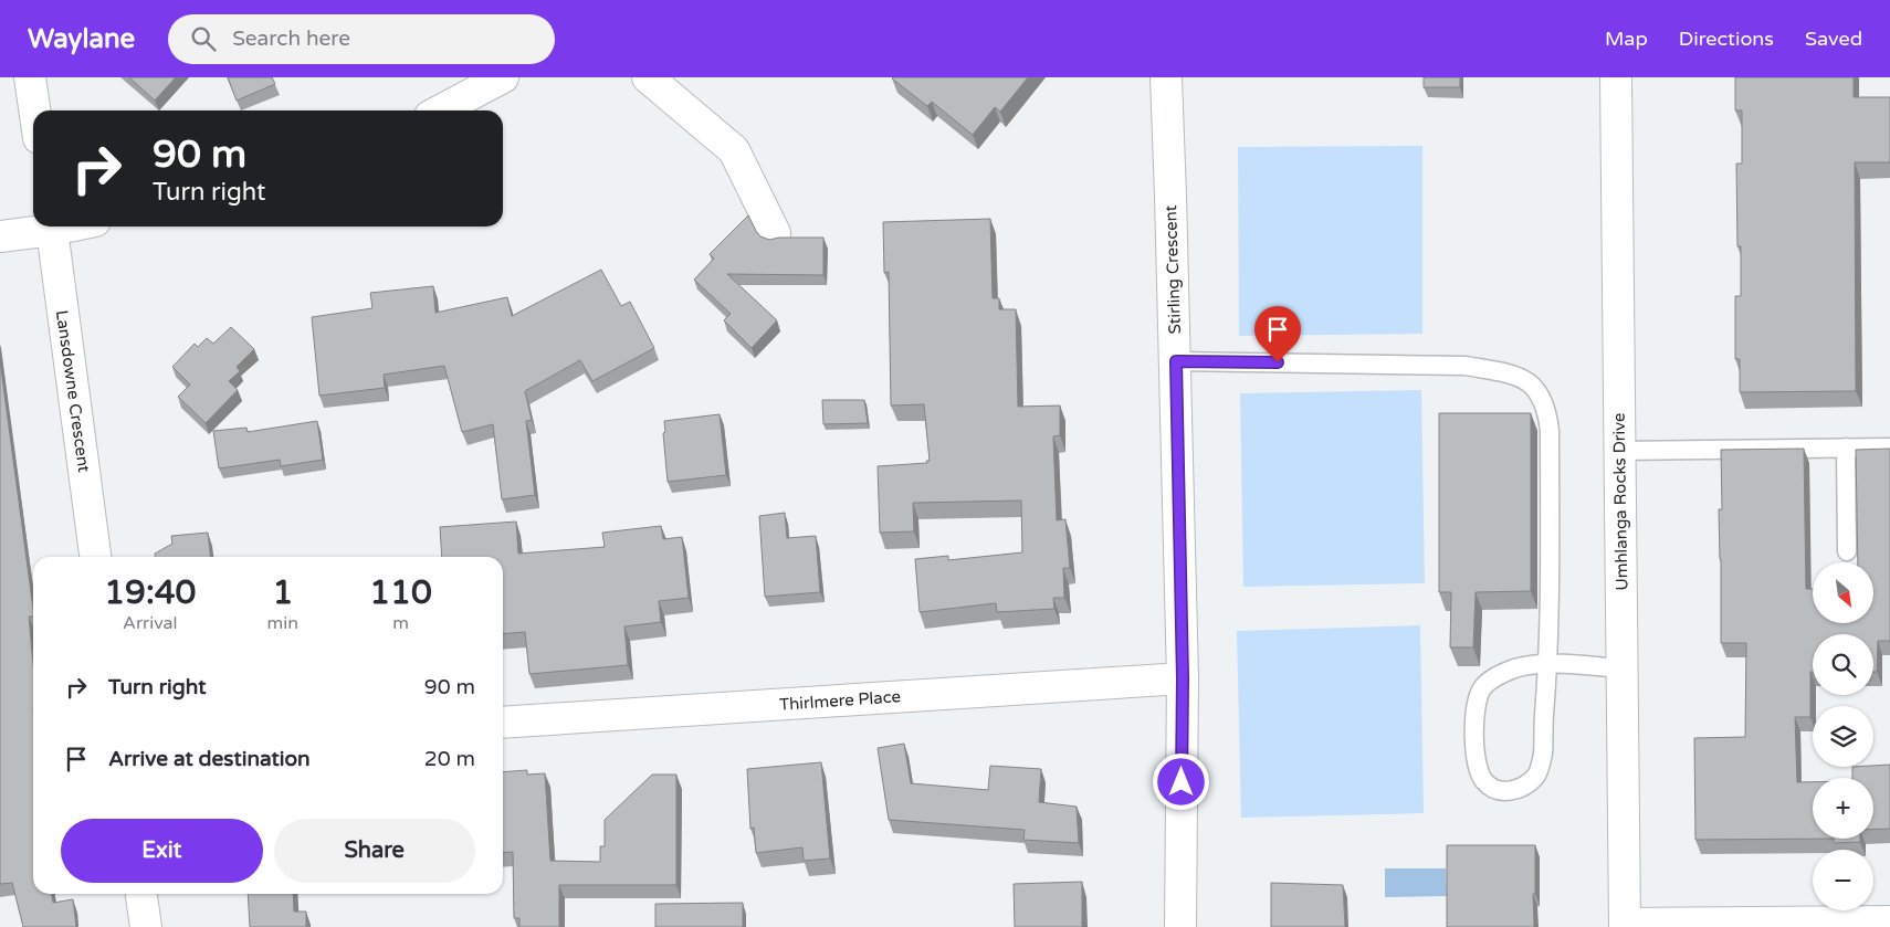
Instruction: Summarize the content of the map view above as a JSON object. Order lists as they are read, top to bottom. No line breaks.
{"streets":{"street":["Stirling Crescent","Lansdowne Crescent","Umhlanga Rocks Drive","Thirlmere Place"]},"crossings":[["Stirling Crescent","Thirlmere Place"]],"north":"bottom right","page":{"header":"Waylane","search":"Search here","nav":["Map","Directions","Saved"],"turn":["90 m","Turn right"],"eta":["19:40","Arrival","1","min","110","m"],"map_buttons":["+","−"],"list":[{"name":"Turn right","value":"90 m"},{"name":"Arrive at destination","value":"20 m"}],"buttons":["Exit","Share"]}}
